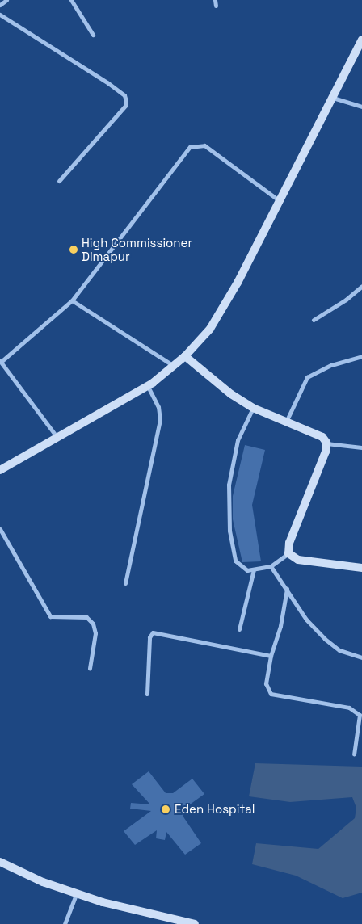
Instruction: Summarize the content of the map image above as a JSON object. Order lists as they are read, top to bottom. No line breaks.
{"places":["High Commissioner Dimapur","Eden Hospital"]}
